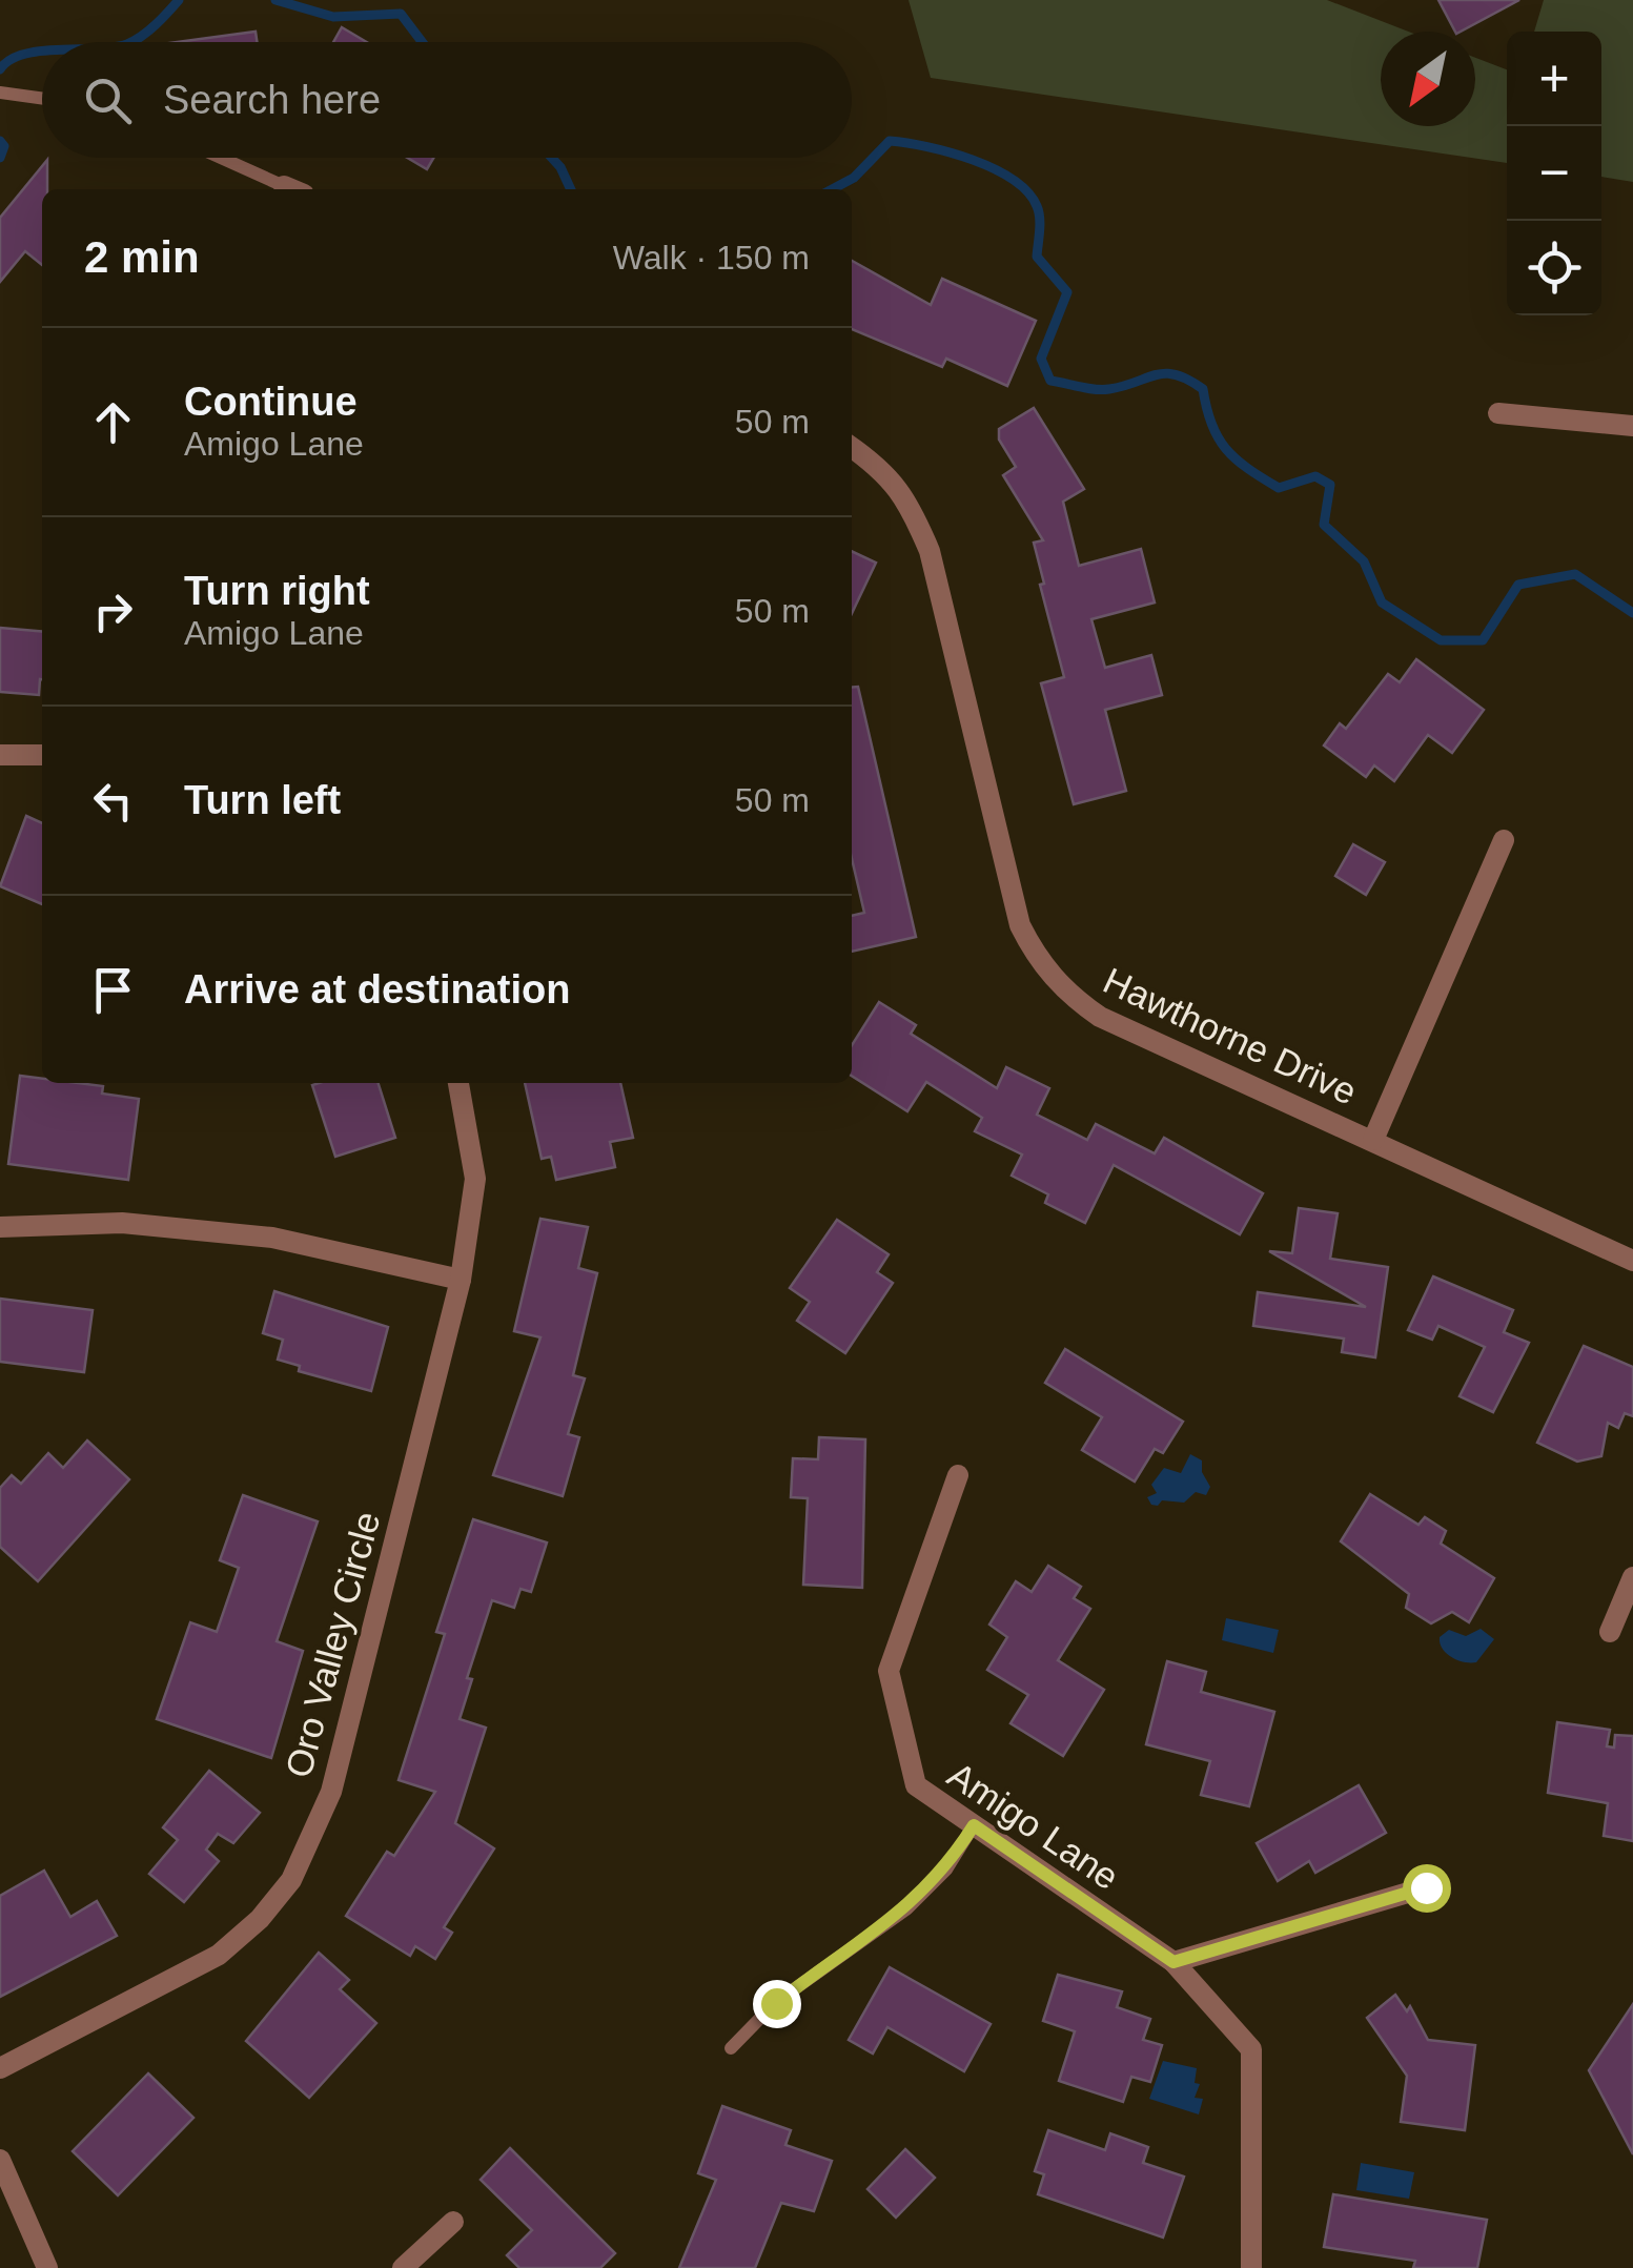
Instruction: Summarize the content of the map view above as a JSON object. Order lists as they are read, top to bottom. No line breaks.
{"streets":{"street":["Hawthorne Drive","Oro Valley Circle","Amigo Lane"]},"north":"bottom left","page":{"map_buttons":["+","−"],"search":"Search here","heading":["2 min","Walk · 150 m"],"list":[["Continue","Amigo Lane","50 m"],["Turn right","Amigo Lane","50 m"],["Turn left","50 m"],"Arrive at destination"]}}
